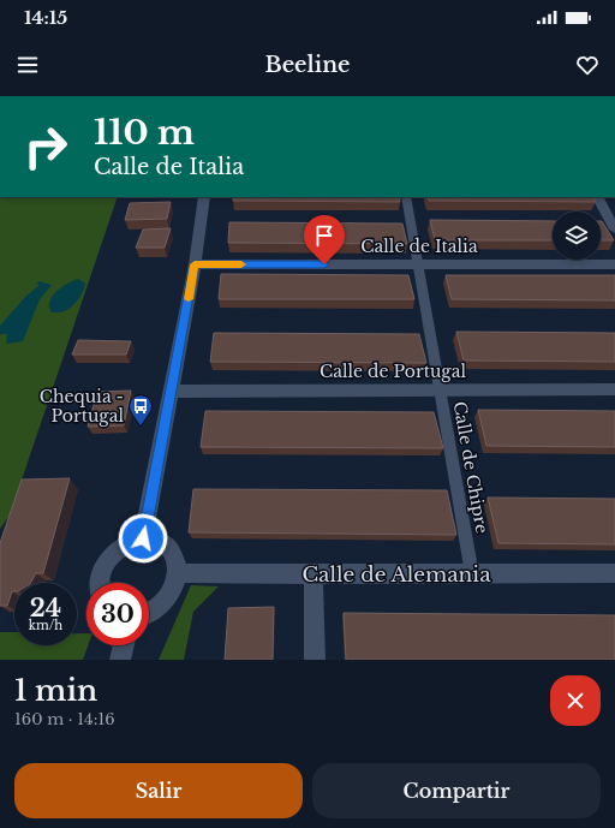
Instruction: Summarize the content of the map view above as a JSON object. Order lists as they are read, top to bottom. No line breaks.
{"streets":{"street":["Calle de Italia","Calle de Portugal","Calle de Chipre","Calle de Alemania"]},"crossings":[["Calle de Italia","Calle de Chipre"],["Calle de Portugal","Calle de Chipre"],["Calle de Chipre","Calle de Alemania"]],"places":{"bus stop":["Chequia - Portugal"]},"page":{"status":"14:15","header":"Beeline","turn":["110 m","Calle de Italia"],"speed":"24 km/h","limit":"30","heading":["1 min","160 m · 14:16"],"buttons":["Salir","Compartir"]}}
